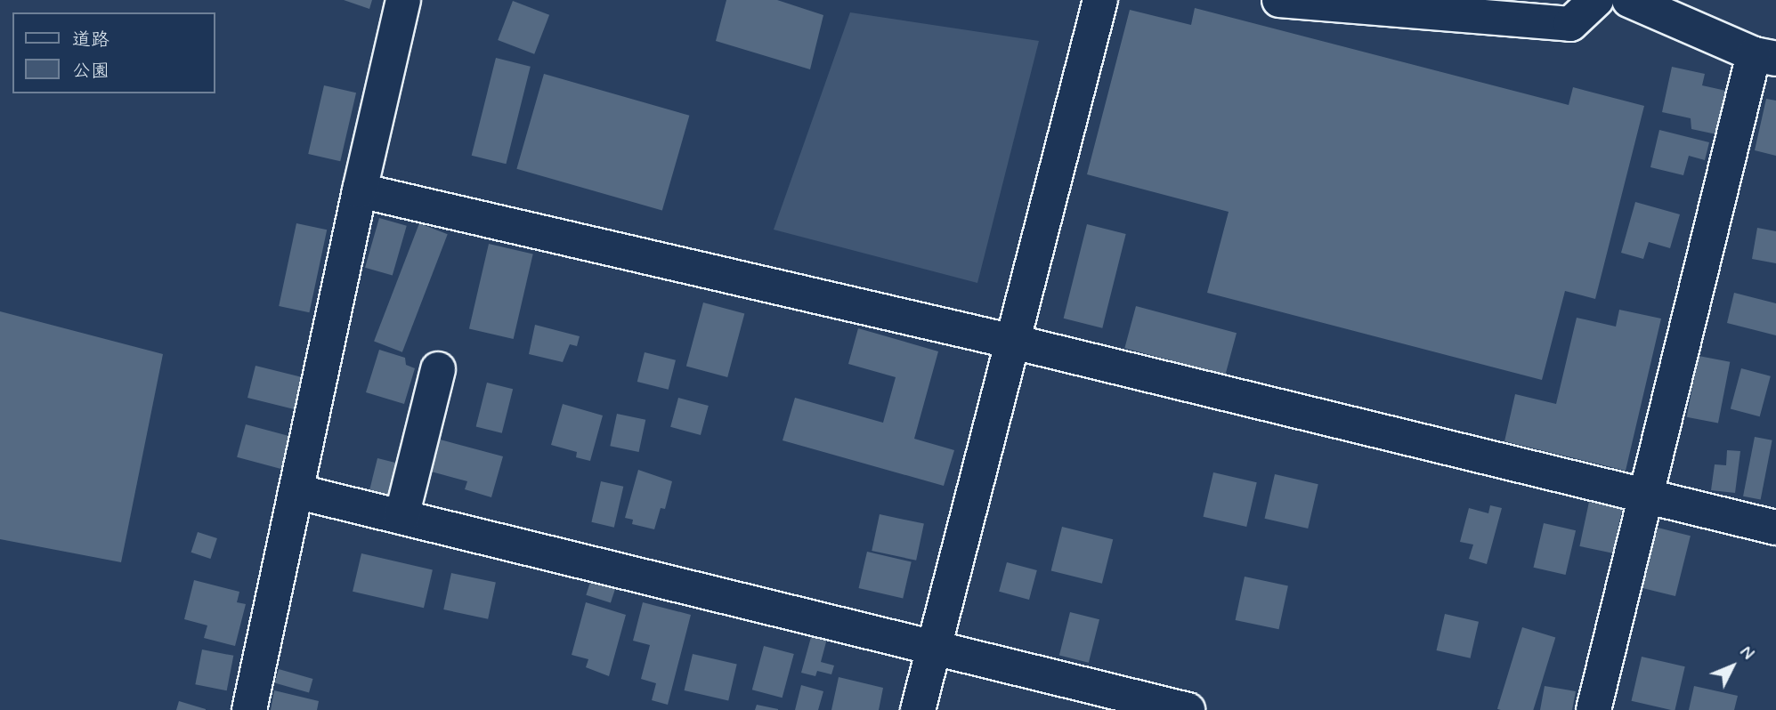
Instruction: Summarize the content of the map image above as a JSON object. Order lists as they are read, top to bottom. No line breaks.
{"legend":["道路","公園"],"north":"top right"}
